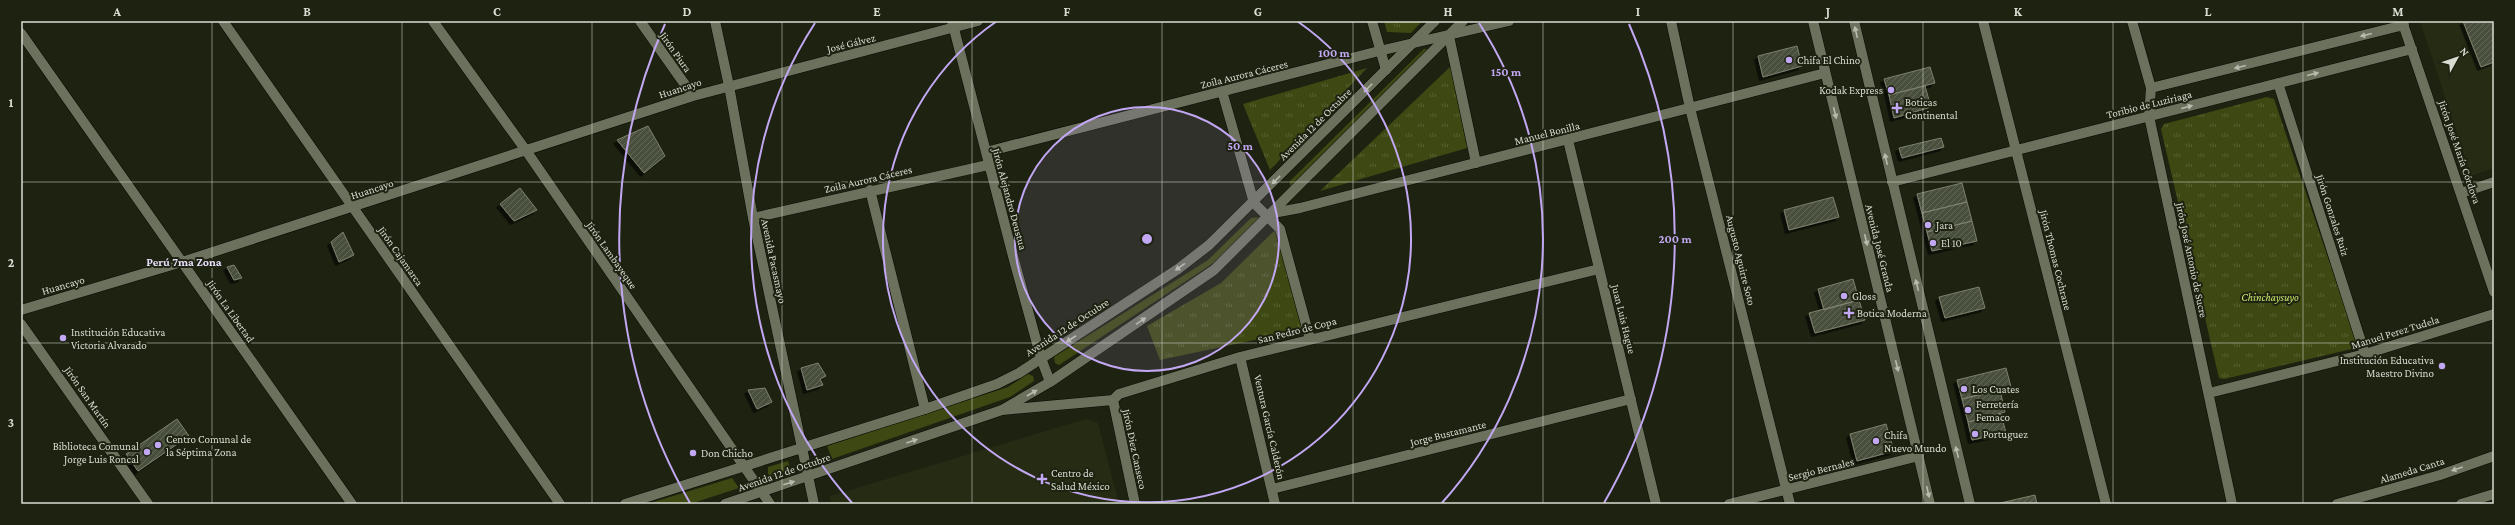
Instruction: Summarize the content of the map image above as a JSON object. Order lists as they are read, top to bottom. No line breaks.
{"streets":{"street":["José Gálvez","Jirón Piura","Zoila Aurora Cáceres","Huancayo","Toribio de Luziriaga","Avenida 12 de Octubre","Manuel Bonilla","Jirón José María Córdova","Jirón Alejandro Deustua","Jirón Gonzales Ruiz","Avenida José Granda","Jirón Lambayeque","Jirón Cajamarca","Augusto Aguirre Soto","Jirón Thomas Cochrane","Jirón José Antonio de Sucre","Avenida Pacasmayo","Jirón La Libertad","Juan Luis Hague","San Pedro de Copa","Manuel Perez Tudela","Jirón San Martín","Ventura García Calderón","Jorge Bustamante","Jirón Diez Canseco","Sergio Bernales","Alameda Canta"]},"crossings":[["José Gálvez","Huancayo"],["José Gálvez","Jirón Alejandro Deustua"],["José Gálvez","Avenida Pacasmayo"],["Jirón Piura","Huancayo"],["Zoila Aurora Cáceres","Avenida 12 de Octubre"],["Zoila Aurora Cáceres","Jirón Alejandro Deustua"],["Zoila Aurora Cáceres","Avenida Pacasmayo"],["Huancayo","Jirón Lambayeque"],["Huancayo","Jirón Cajamarca"],["Huancayo","Avenida Pacasmayo"],["Huancayo","Jirón La Libertad"],["Toribio de Luziriaga","Jirón José María Córdova"],["Toribio de Luziriaga","Jirón Gonzales Ruiz"],["Toribio de Luziriaga","Jirón Thomas Cochrane"],["Toribio de Luziriaga","Jirón José Antonio de Sucre"],["Avenida 12 de Octubre","Manuel Bonilla"],["Avenida 12 de Octubre","Jirón Alejandro Deustua"],["Avenida 12 de Octubre","Jirón Lambayeque"],["Avenida 12 de Octubre","Avenida Pacasmayo"],["Avenida 12 de Octubre","San Pedro de Copa"],["Manuel Bonilla","Avenida José Granda"],["Manuel Bonilla","Augusto Aguirre Soto"],["Manuel Bonilla","Juan Luis Hague"],["Jirón Gonzales Ruiz","Manuel Perez Tudela"],["Avenida José Granda","Sergio Bernales"],["Augusto Aguirre Soto","Sergio Bernales"],["Jirón José Antonio de Sucre","Manuel Perez Tudela"],["Juan Luis Hague","San Pedro de Copa"],["Juan Luis Hague","Jorge Bustamante"],["San Pedro de Copa","Ventura García Calderón"],["San Pedro de Copa","Jirón Diez Canseco"],["Ventura García Calderón","Jorge Bustamante"]],"one_way":["Alameda Canta"],"districts":["Perú 7ma Zona"],"parks":["Chinchaysuyo"],"places":{"other":["Chifa El Chino","Kodak Express","Jara","El 10","Gloss","Institución Educativa Victoria Alvarado","Institución Educativa Maestro Divino","Los Cuates","Ferretería Femaco","Portuguez","Chifa Nuevo Mundo","Centro Comunal de la Séptima Zona","Biblioteca Comunal Jorge Luis Roncal","Don Chicho"],"health":["Boticas Continental","Botica Moderna","Centro de Salud México"]},"north":"top right","grid":{"columns":["A","B","C","D","E","F","G","H","I","J","K","L","M"],"rows":["1","2","3"]},"rings":["100 m","150 m","50 m","200 m"]}
